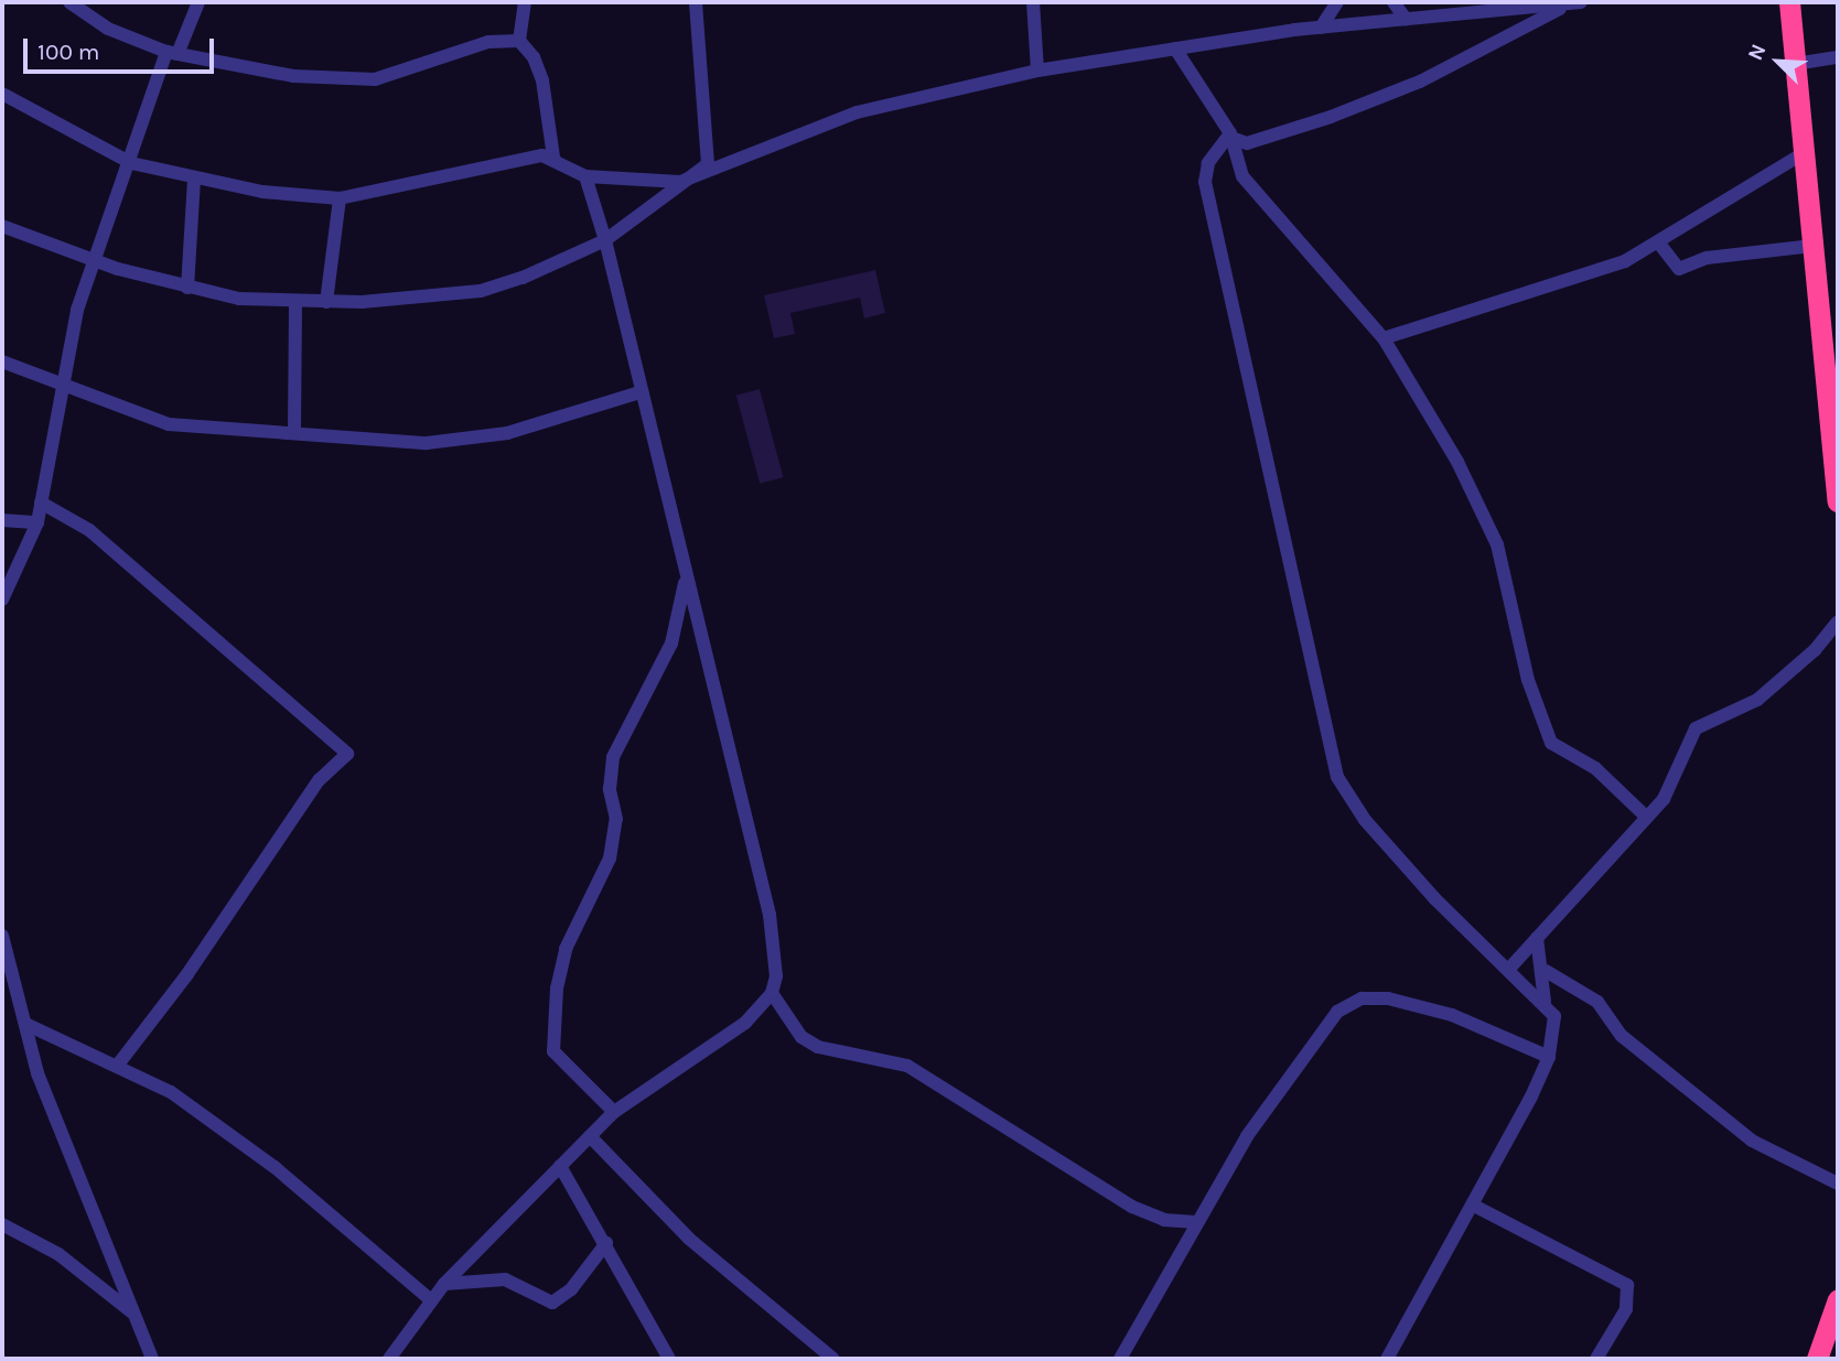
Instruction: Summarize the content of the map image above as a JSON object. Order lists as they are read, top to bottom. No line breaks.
{"scale_bar":"100 m","north":"top left"}
